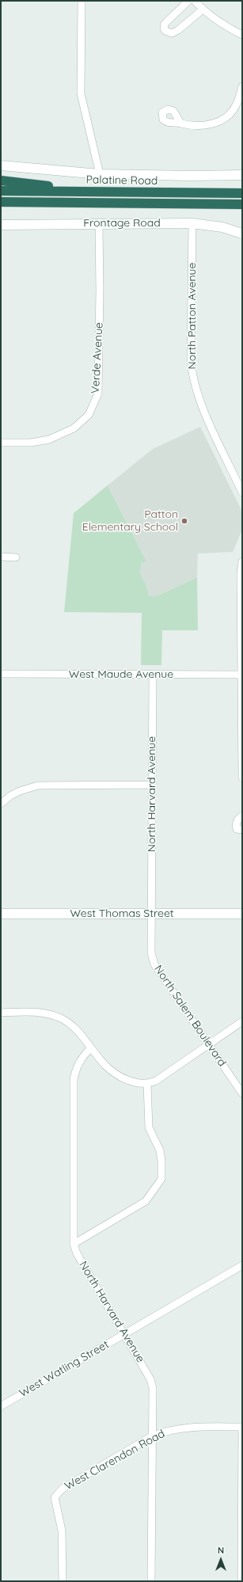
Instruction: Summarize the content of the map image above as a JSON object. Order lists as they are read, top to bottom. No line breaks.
{"streets":{"highway":["Palatine Road"],"street":["Frontage Road","North Patton Avenue","Verde Avenue","West Maude Avenue","North Harvard Avenue","West Thomas Street","North Salem Boulevard","West Watling Street","West Clarendon Road"]},"crossings":[["Frontage Road","North Patton Avenue"],["Frontage Road","Verde Avenue"],["West Maude Avenue","North Harvard Avenue"],["North Harvard Avenue","West Thomas Street"],["North Harvard Avenue","North Salem Boulevard"],["North Harvard Avenue","West Watling Street"],["North Harvard Avenue","West Clarendon Road"],["West Thomas Street","North Salem Boulevard"]],"places":["Patton Elementary School"],"north":"top"}
